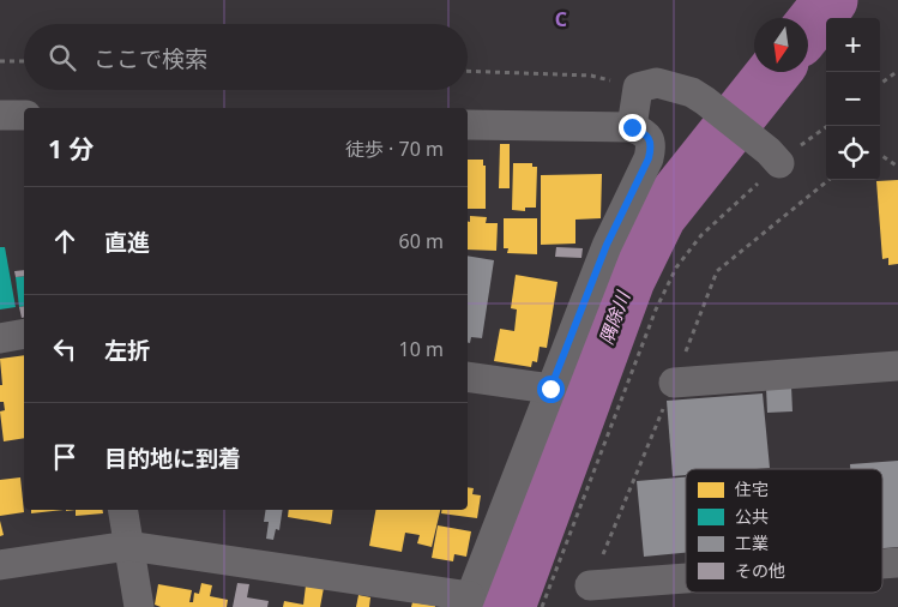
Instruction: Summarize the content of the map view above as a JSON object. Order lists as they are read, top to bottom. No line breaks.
{"water":["隅除川"],"legend":["住宅","公共","工業","その他"],"north":"bottom","page":{"map_buttons":["+","−"],"search":"ここで検索","heading":["1 分","徒歩 · 70 m"],"list":[["直進","60 m"],["左折","10 m"],"目的地に到着"]},"grid":{"columns":["C"]}}
